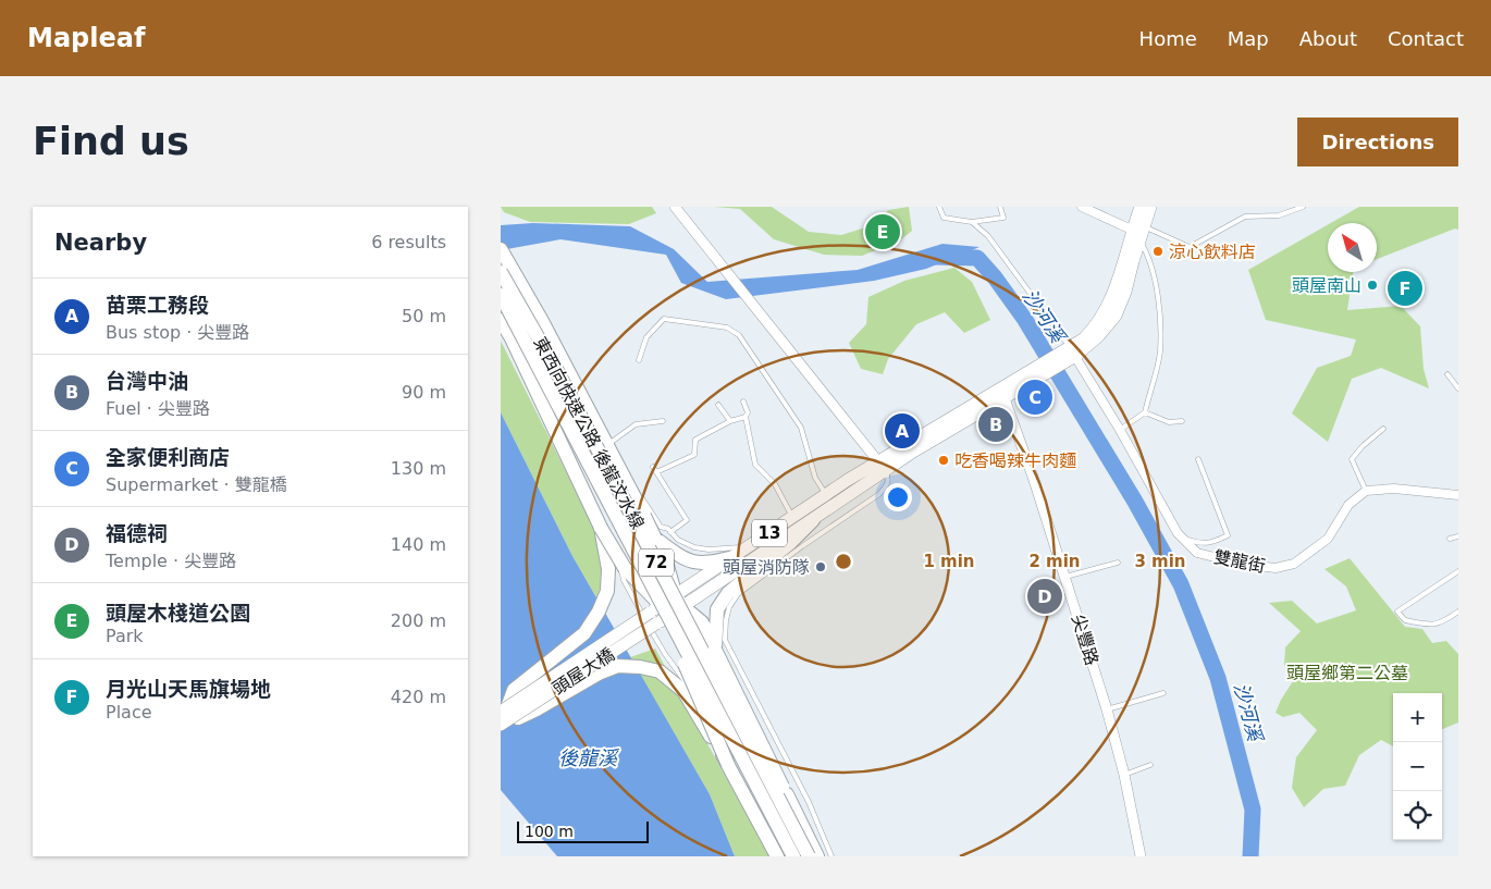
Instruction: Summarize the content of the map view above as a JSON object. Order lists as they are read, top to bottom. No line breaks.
{"streets":{"highway":["東西向快速公路 後龍汶水線","72"],"main road":["13","頭屋大橋"],"street":["雙龍街","尖豐路"]},"crossings":[["13","雙龍街"],["13","尖豐路"],["13","頭屋大橋"]],"water":["沙河溪","後龍溪"],"parks":["頭屋鄉第二公墓"],"places":["涼心飲料店","頭屋南山","吃香喝辣牛肉麵","頭屋消防隊"],"scale_bar":"100 m","north":"top left","page":{"header":"Mapleaf","nav":["Home","Map","About","Contact"],"buttons":"Directions","title":"Find us","heading":["Nearby","6 results"],"pins":["E","F","C","B","A","D"],"list":[{"mark":"A","name":"苗栗工務段","note":"Bus stop · 尖豐路","value":"50 m"},{"mark":"B","name":"台灣中油","note":"Fuel · 尖豐路","value":"90 m"},{"mark":"C","name":"全家便利商店","note":"Supermarket · 雙龍橋","value":"130 m"},{"mark":"D","name":"福德祠","note":"Temple · 尖豐路","value":"140 m"},{"mark":"E","name":"頭屋木棧道公園","note":"Park","value":"200 m"},{"mark":"F","name":"月光山天馬旗場地","note":"Place","value":"420 m"}],"map_buttons":["+","−"],"scale":"100 m"},"rings":["1 min","2 min","3 min"]}
